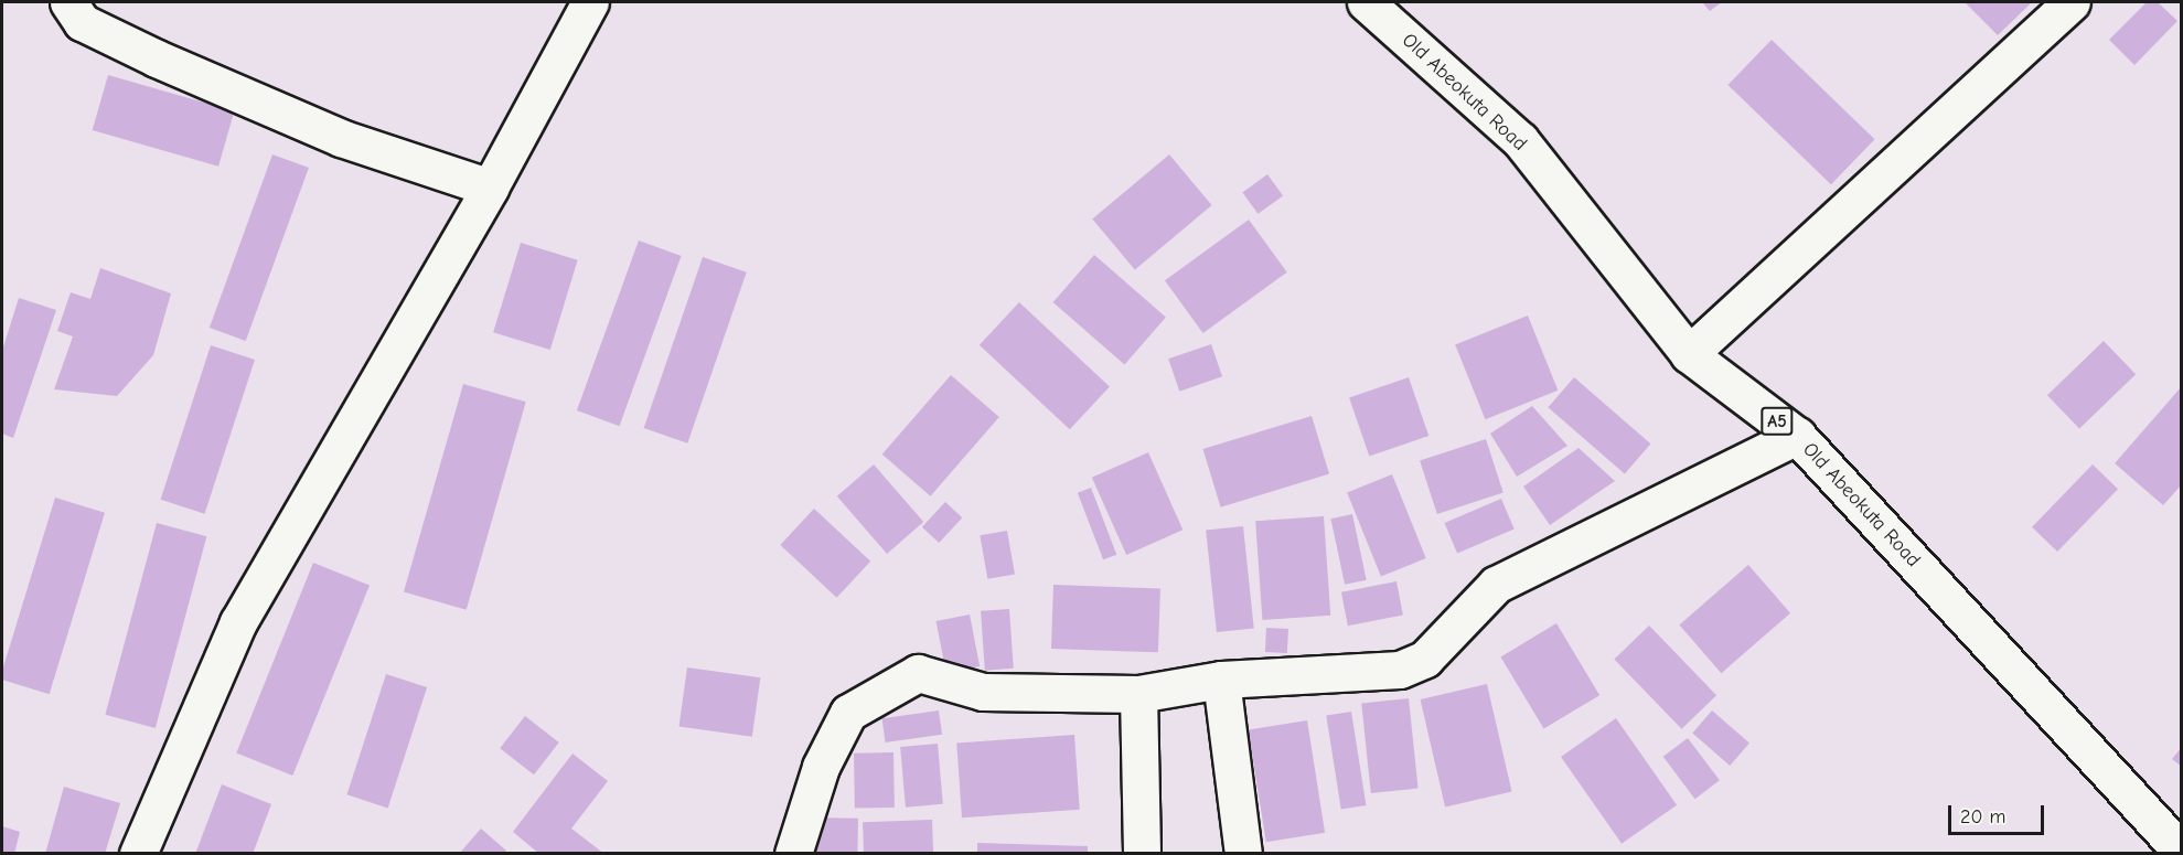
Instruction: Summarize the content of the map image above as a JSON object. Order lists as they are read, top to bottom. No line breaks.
{"streets":{"main road":["Old Abeokuta Road","A5"]},"scale_bar":"20 m"}
